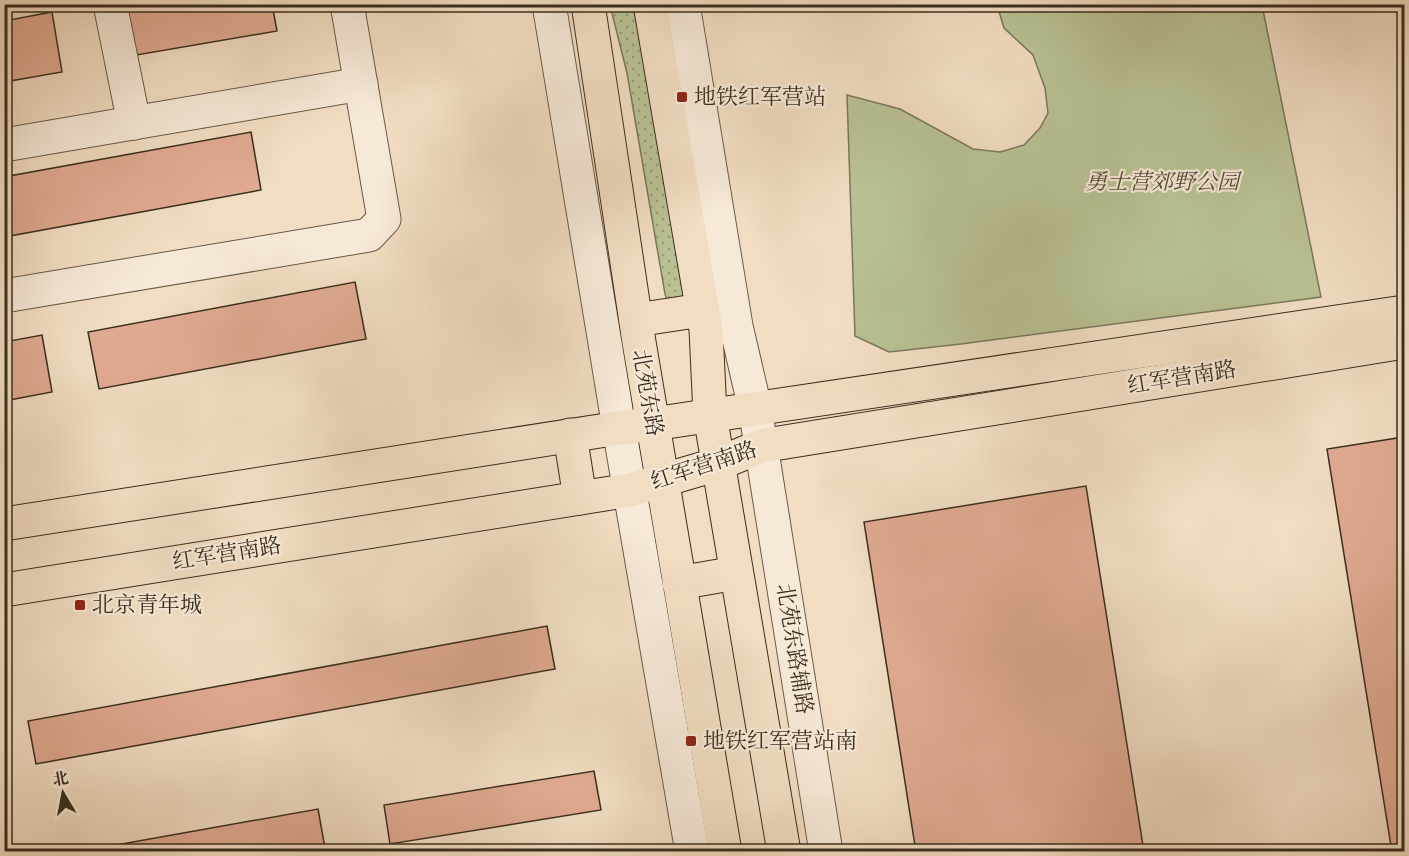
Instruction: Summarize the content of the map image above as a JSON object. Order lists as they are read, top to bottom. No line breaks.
{"streets":{"main road":["红军营南路","北苑东路"],"street":["北苑东路辅路"]},"crossings":[["红军营南路","北苑东路"],["红军营南路","北苑东路辅路"]],"parks":["勇士营郊野公园"],"places":{"transit":["地铁红军营站","北京青年城","地铁红军营站南"]},"north":"top"}
